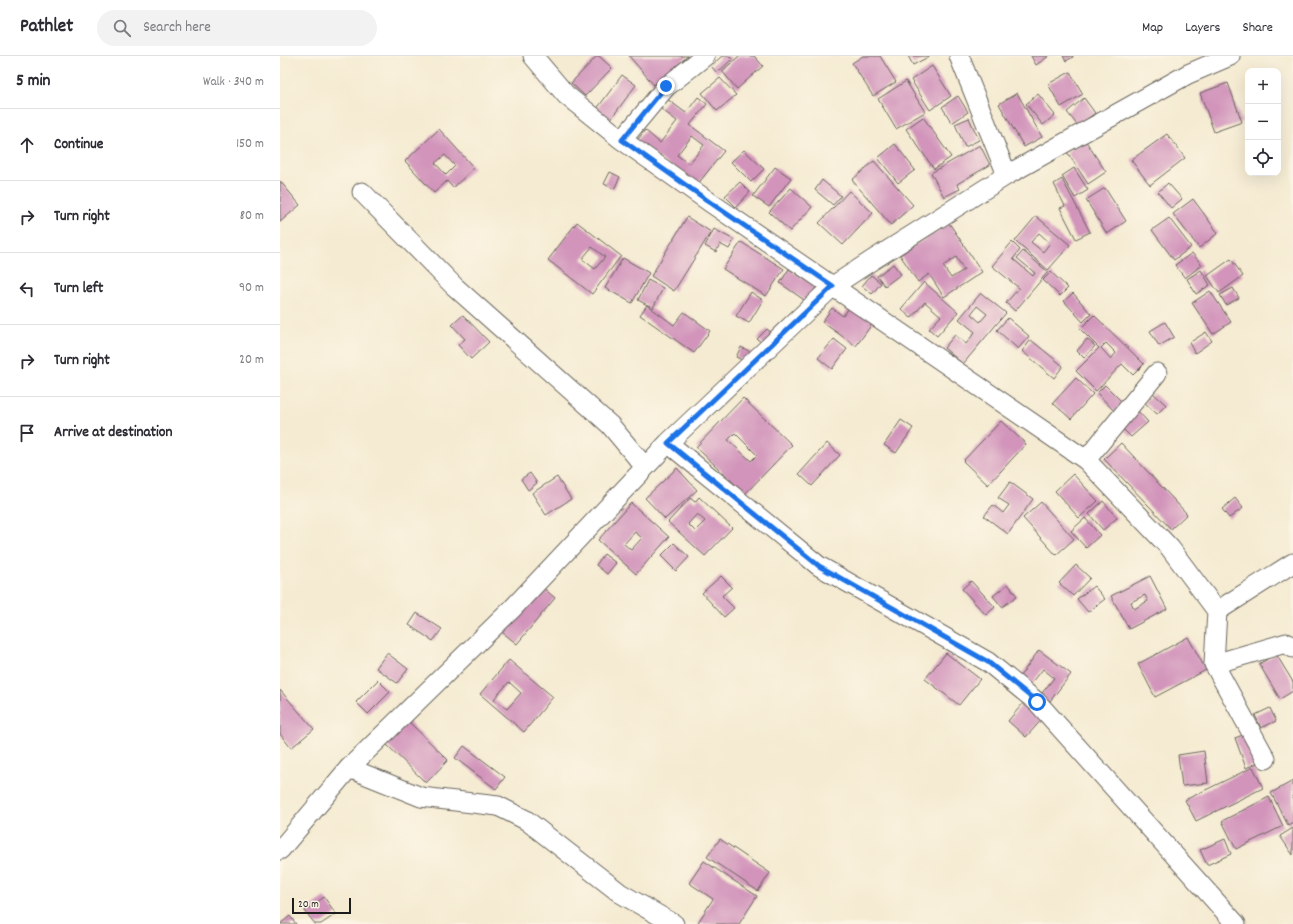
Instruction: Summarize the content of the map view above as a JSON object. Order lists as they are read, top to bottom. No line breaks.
{"scale_bar":"20 m","page":{"header":"Pathlet","search":"Search here","nav":["Map","Layers","Share"],"heading":["5 min","Walk · 340 m"],"map_buttons":["+","−"],"list":[["Continue","150 m"],["Turn right","80 m"],["Turn left","90 m"],["Turn right","20 m"],"Arrive at destination"],"scale":"20 m"}}
